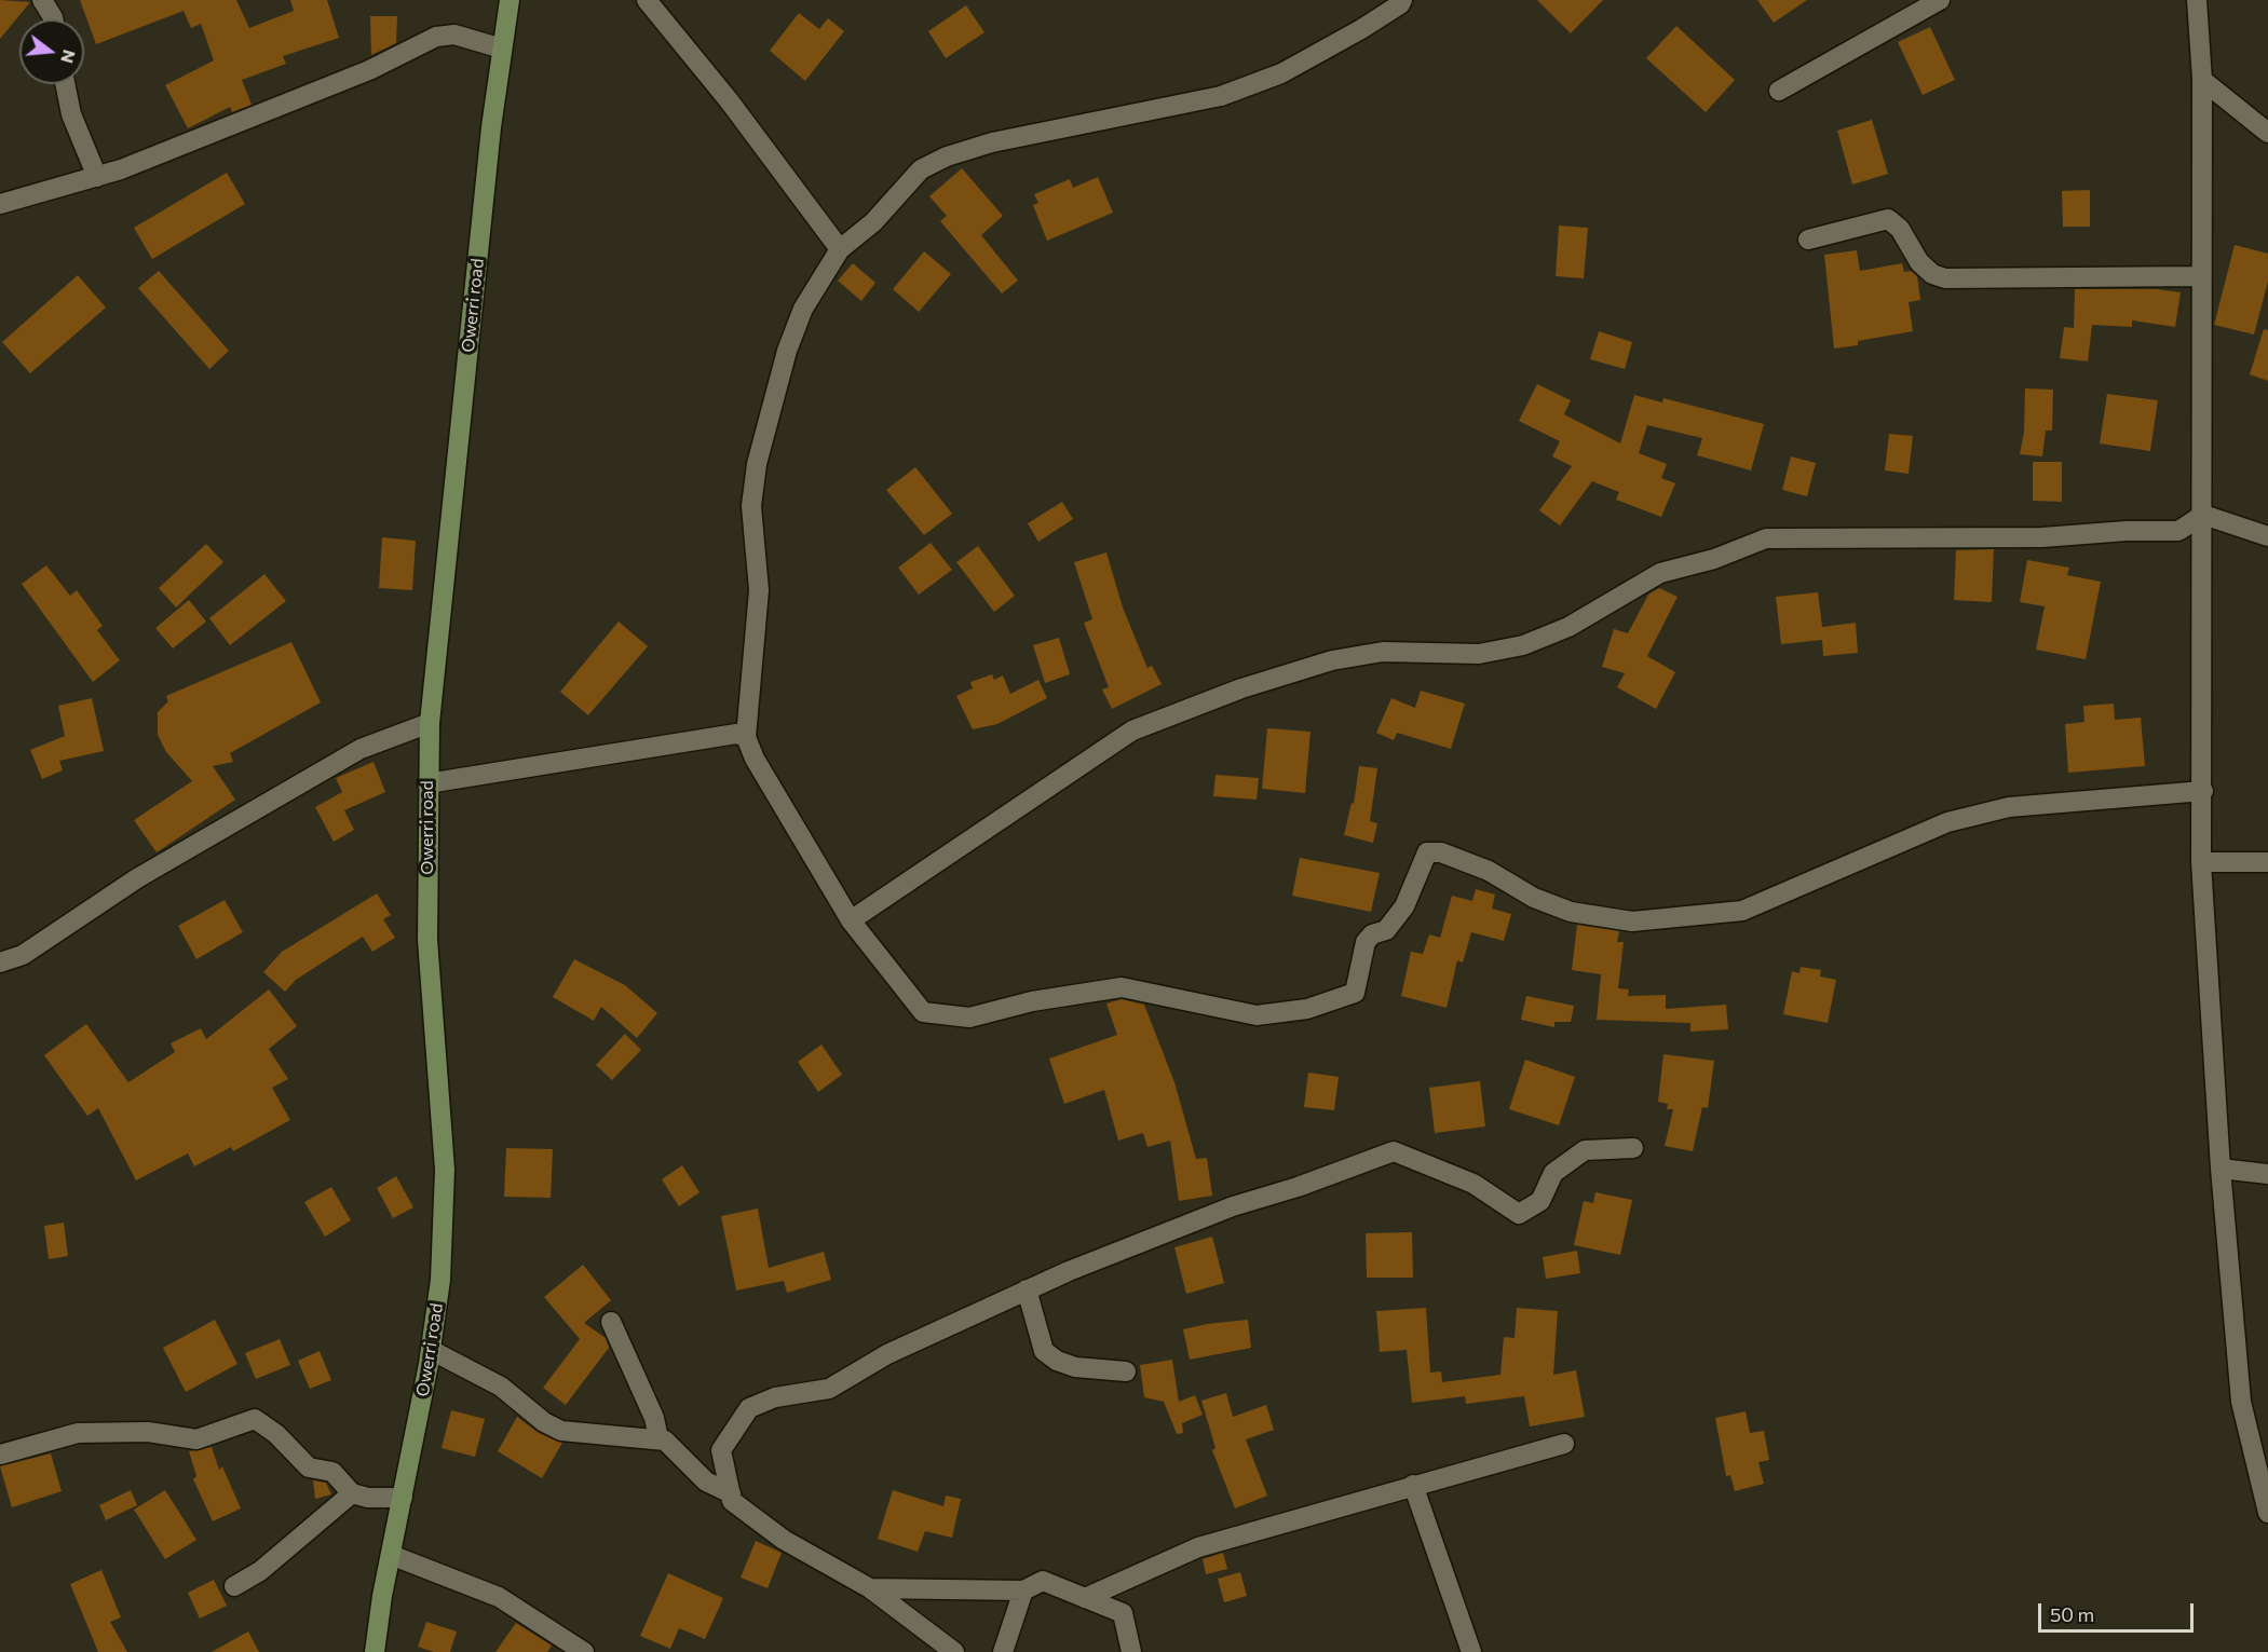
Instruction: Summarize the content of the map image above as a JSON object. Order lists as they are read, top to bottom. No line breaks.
{"streets":{"main road":["Owerri road"]},"scale_bar":"50 m","north":"right"}
